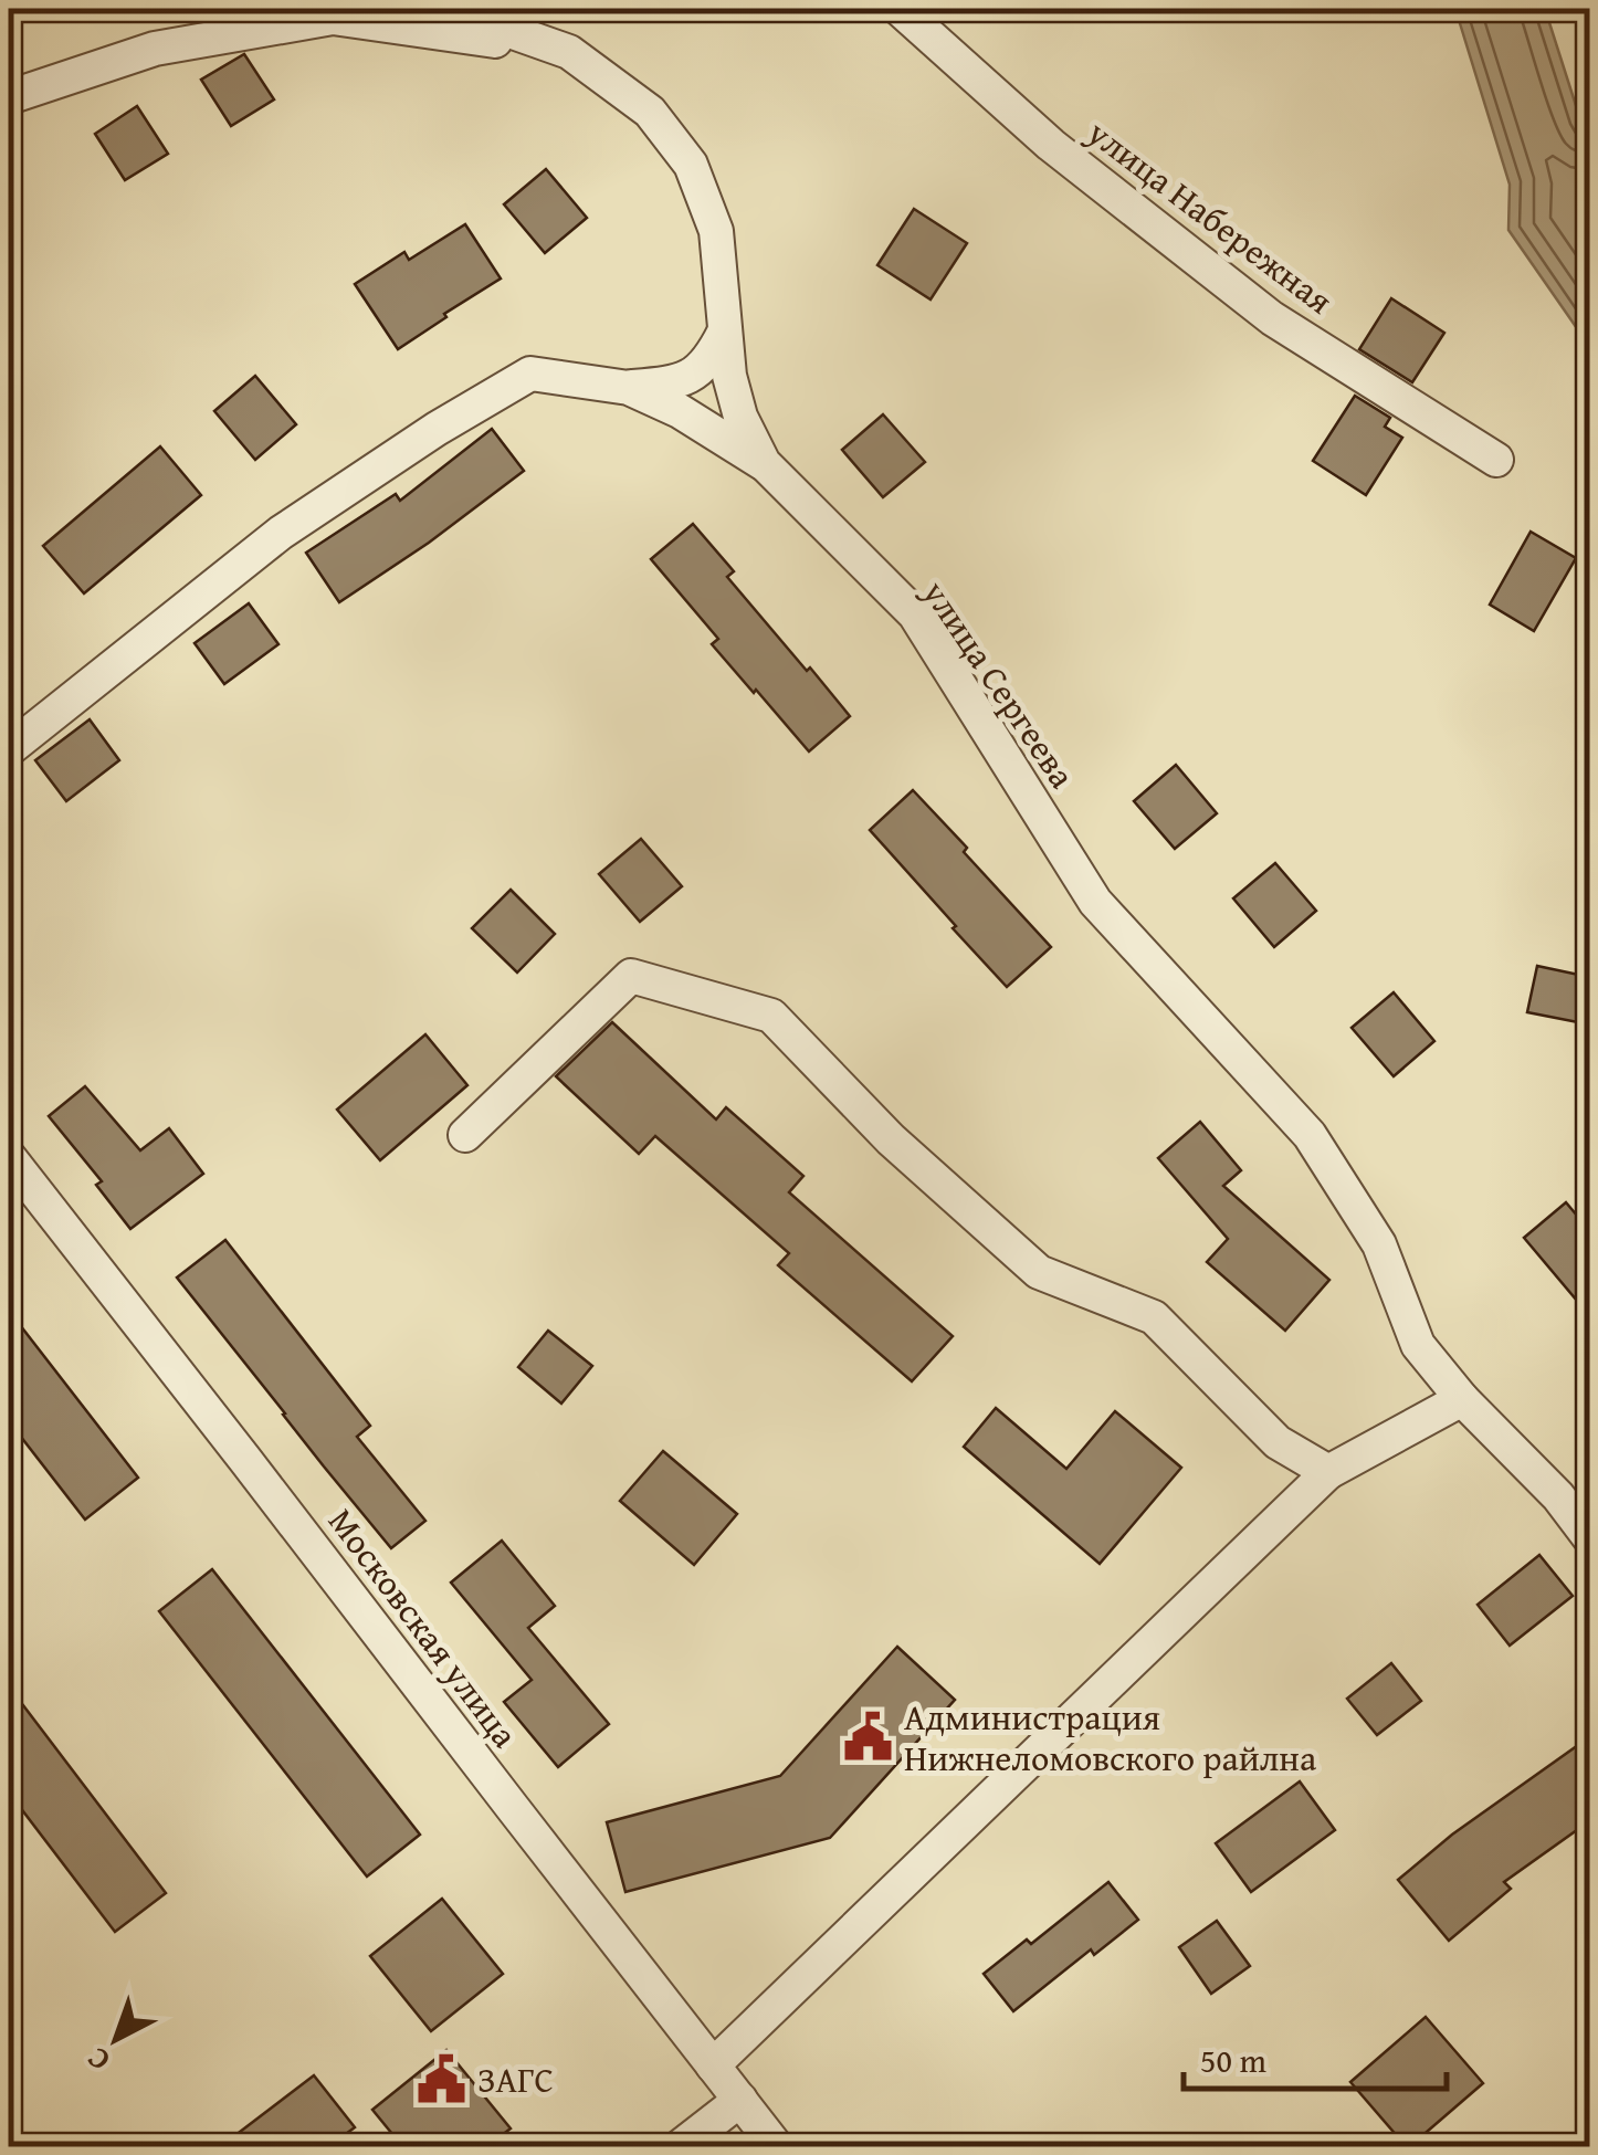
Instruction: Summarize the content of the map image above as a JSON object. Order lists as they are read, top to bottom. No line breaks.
{"streets":{"street":["улица Набережная","улица Сергеева","Московская улица"]},"places":{"public building":["Администрация Нижнеломовского райлна","ЗАГС"]},"scale_bar":"50 m","north":"bottom left"}
